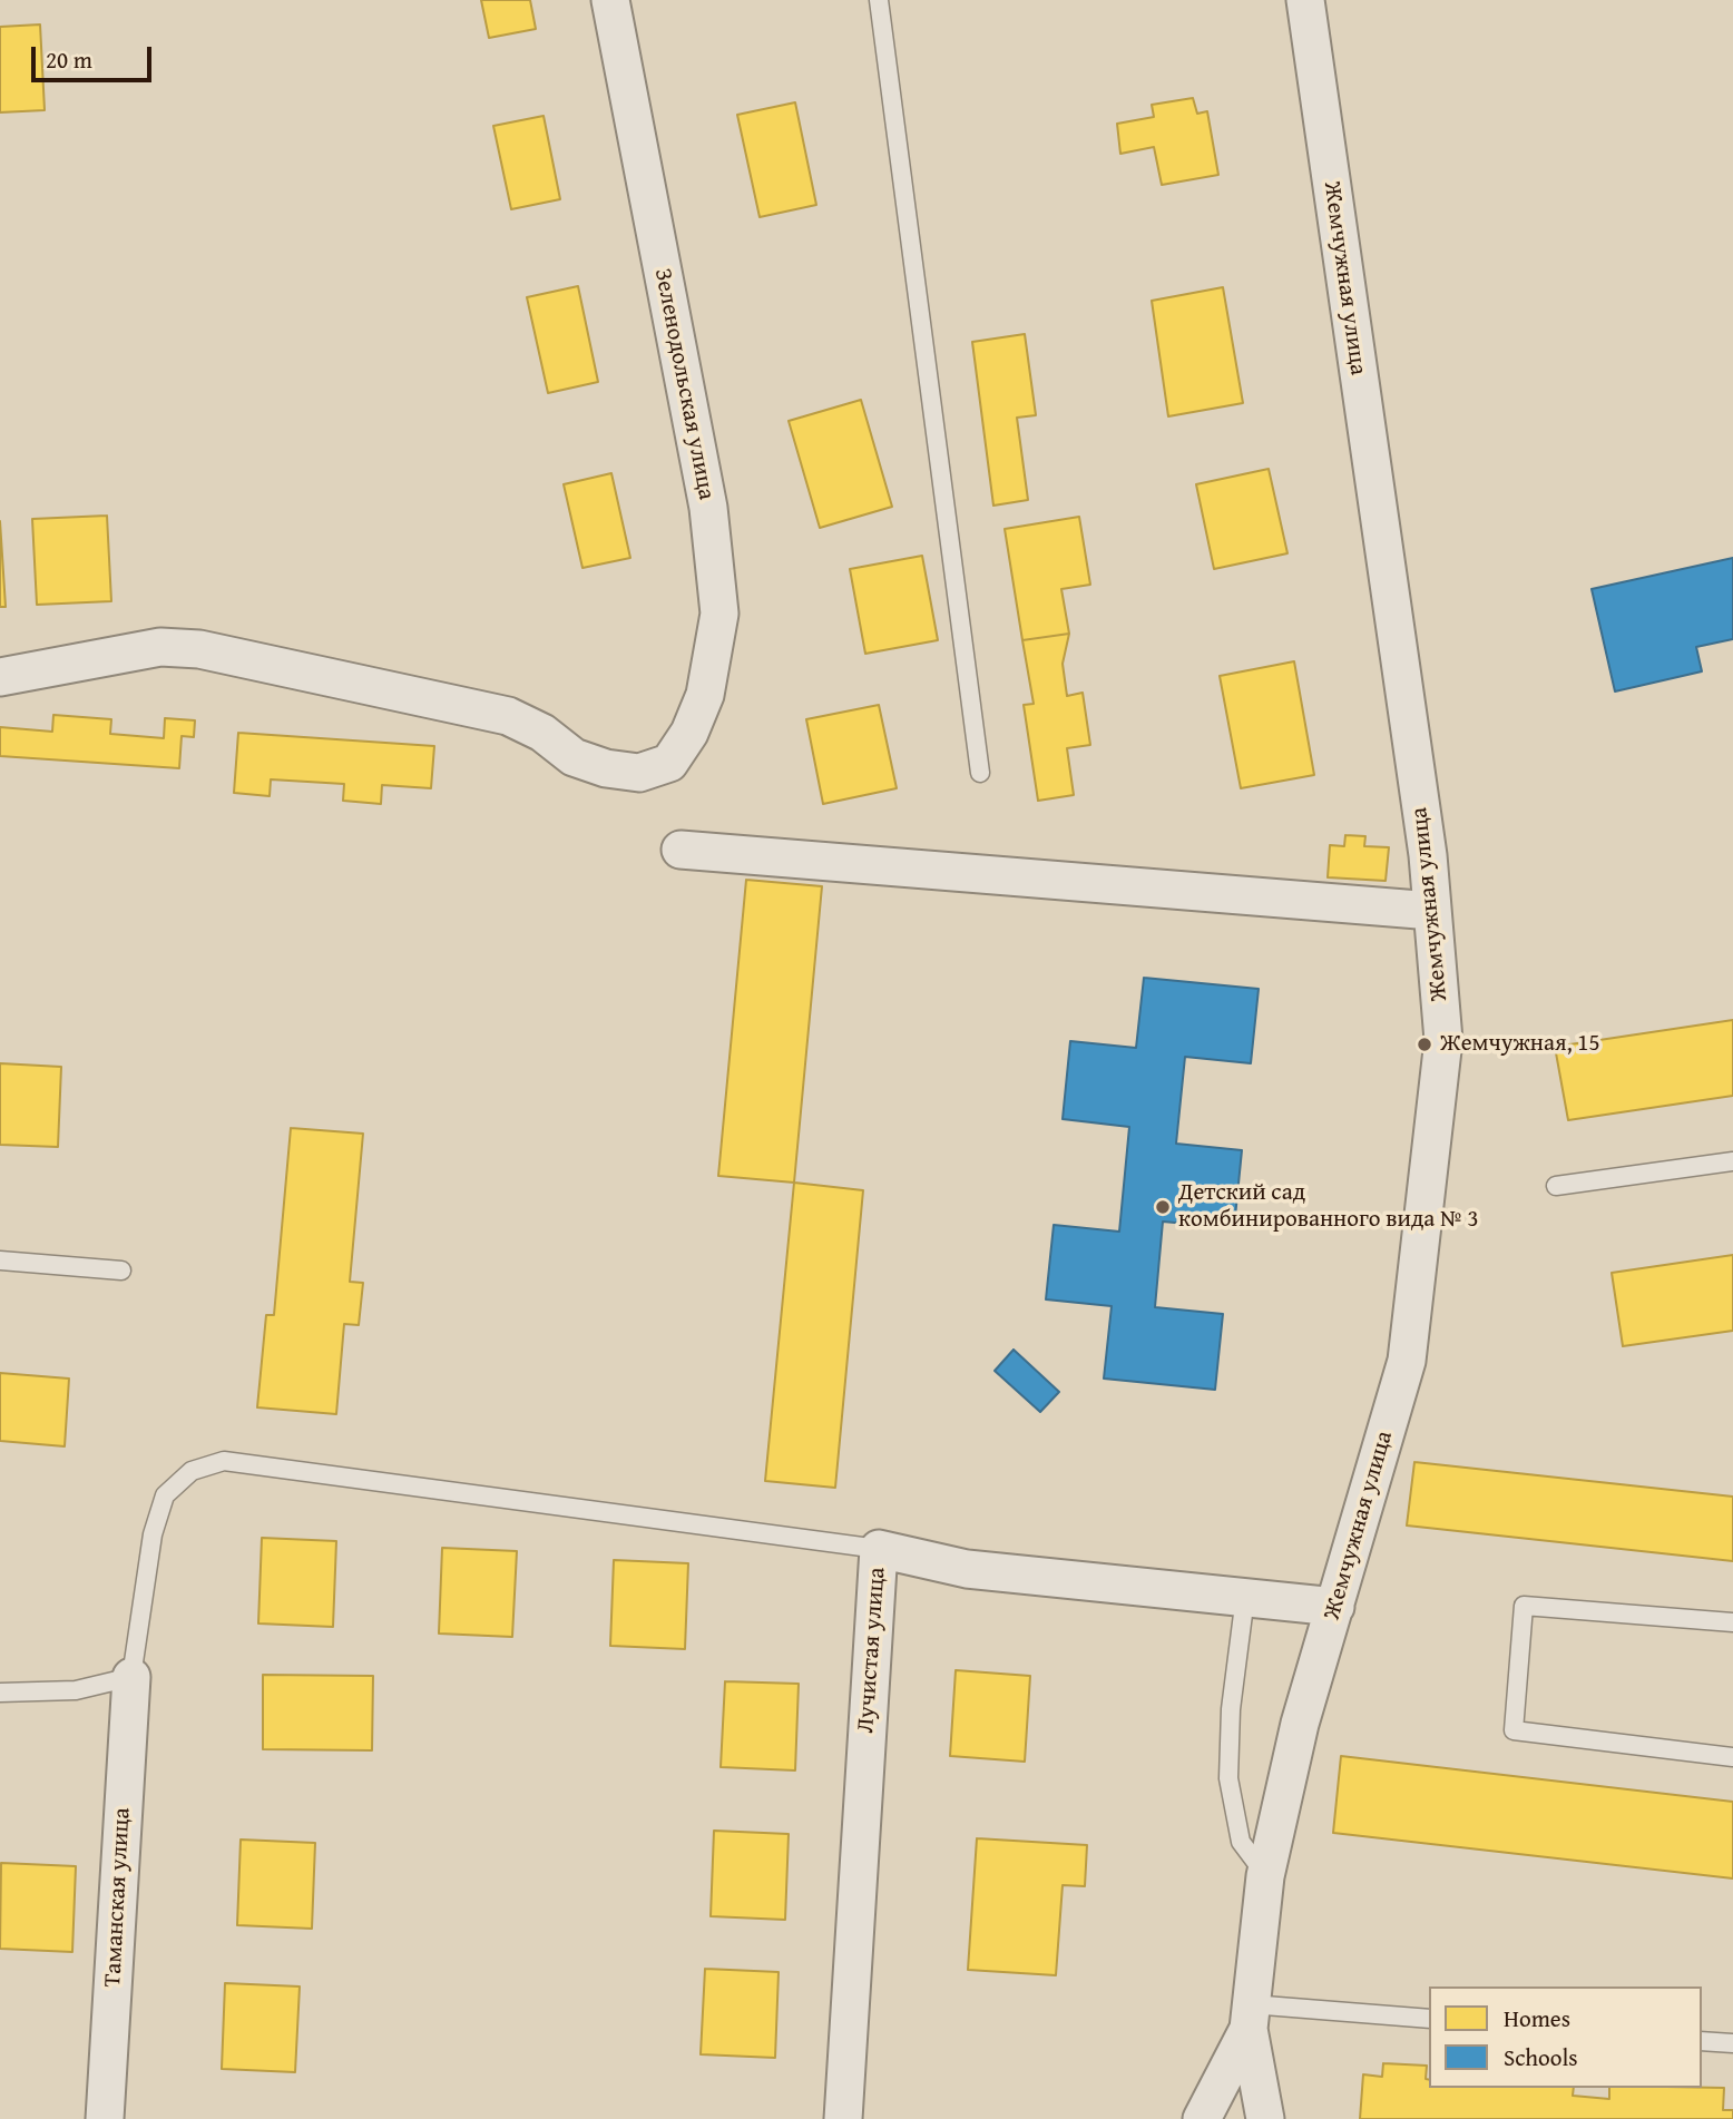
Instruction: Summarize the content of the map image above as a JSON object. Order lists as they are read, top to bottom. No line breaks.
{"streets":{"street":["Жемчужная улица","Зеленодольская улица","Лучистая улица","Таманская улица"]},"crossings":[["Жемчужная улица","Лучистая улица"]],"places":["Жемчужная, 15","Детский сад комбинированного вида № 3"],"legend":["Homes","Schools"],"scale_bar":"20 m"}
